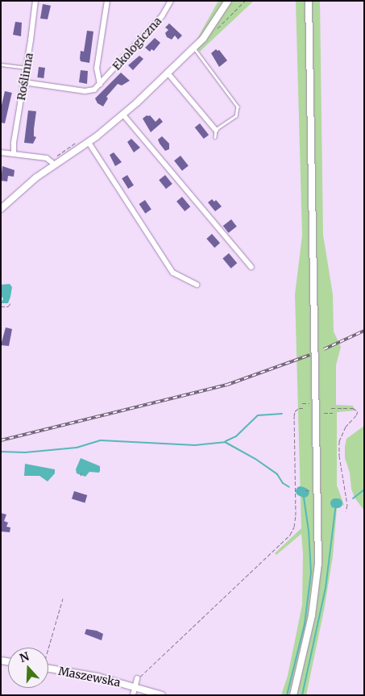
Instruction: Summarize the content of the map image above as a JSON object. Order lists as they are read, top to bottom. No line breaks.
{"streets":{"main road":["Maszewska"],"street":["Ekologiczna","Roślinna"]},"north":"top"}
